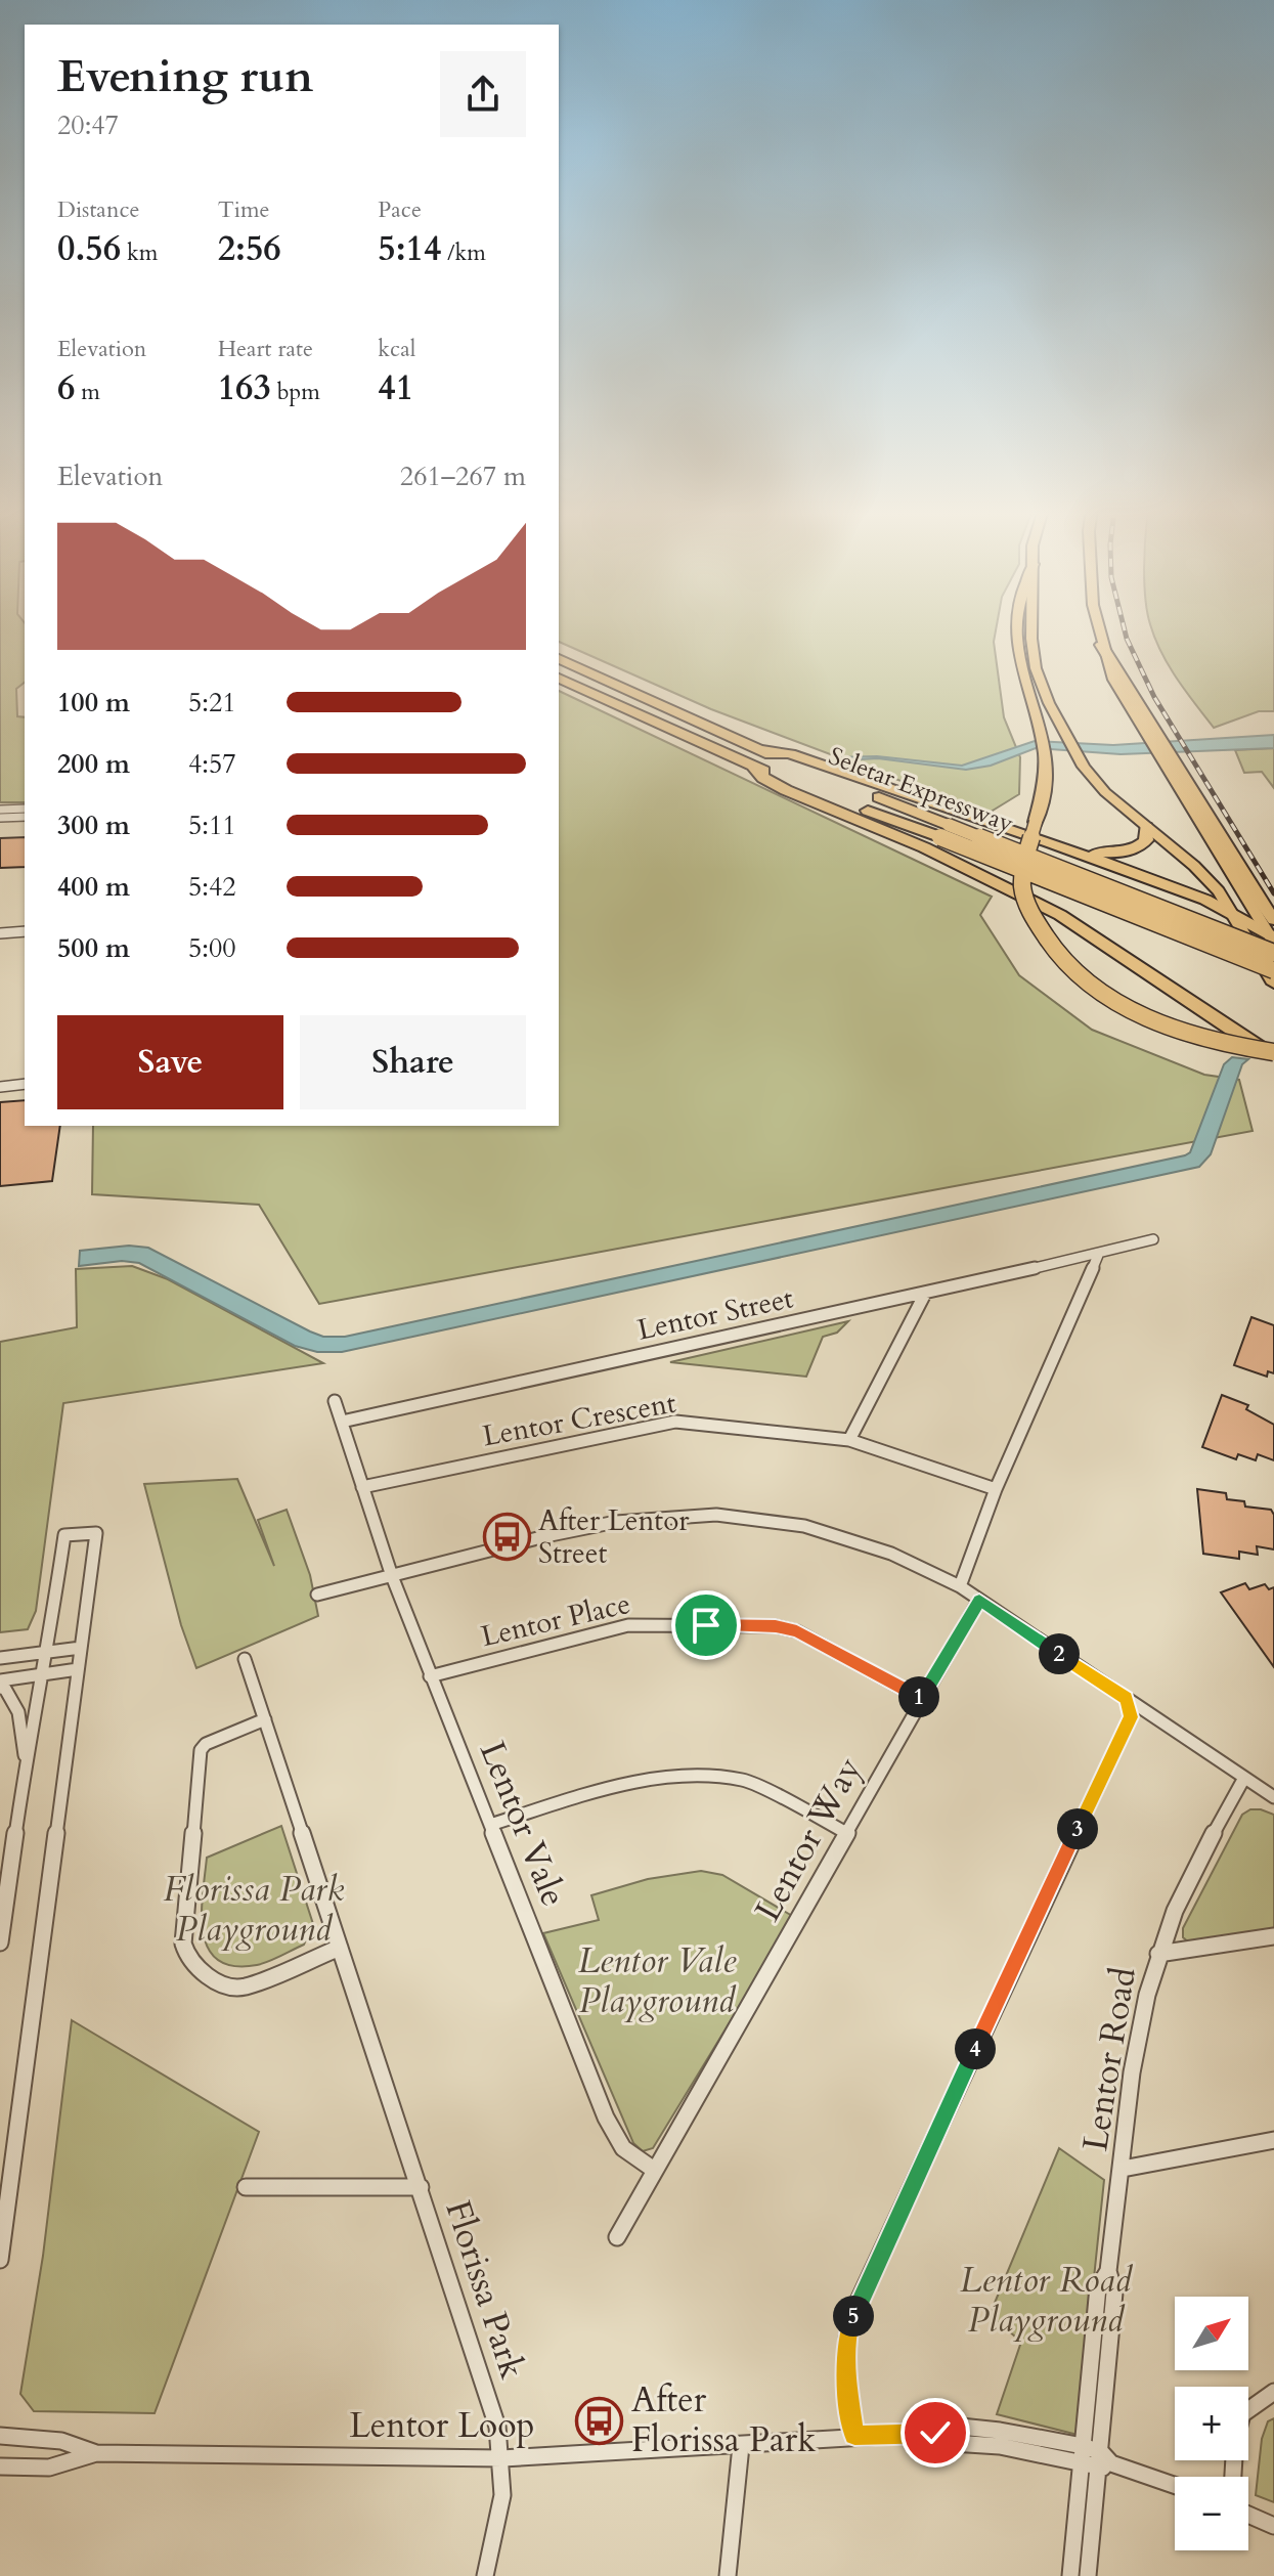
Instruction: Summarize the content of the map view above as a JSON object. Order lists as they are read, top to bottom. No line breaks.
{"streets":{"highway":["Seletar Expressway"],"street":["Lentor Street","Lentor Crescent","Lentor Place","Lentor Vale","Lentor Way","Lentor Road","Florissa Park","Lentor Loop"]},"crossings":[["Lentor Place","Lentor Vale"],["Lentor Place","Lentor Way"],["Lentor Vale","Lentor Way"],["Lentor Road","Lentor Loop"],["Florissa Park","Lentor Loop"]],"parks":["Florissa Park Playground","Lentor Vale Playground","Lentor Road Playground"],"places":{"bus stop":["After Lentor Street","After Florissa Park"]},"north":"top right","page":{"heading":["Evening run","20:47"],"stats":[["Distance","0.56 km"],["Time","2:56"],["Pace","5:14 /km"],["Elevation","6 m"],["Heart rate","163 bpm"],["kcal","41"]],"chart":["Elevation","261–267 m"],"list":[{"name":"100 m","note":"5:21"},{"name":"200 m","note":"4:57"},{"name":"300 m","note":"5:11"},{"name":"400 m","note":"5:42"},{"name":"500 m","note":"5:00"}],"buttons":["Save","Share"],"pins":["2","1","3","4","5"],"map_buttons":["+","−"]}}
